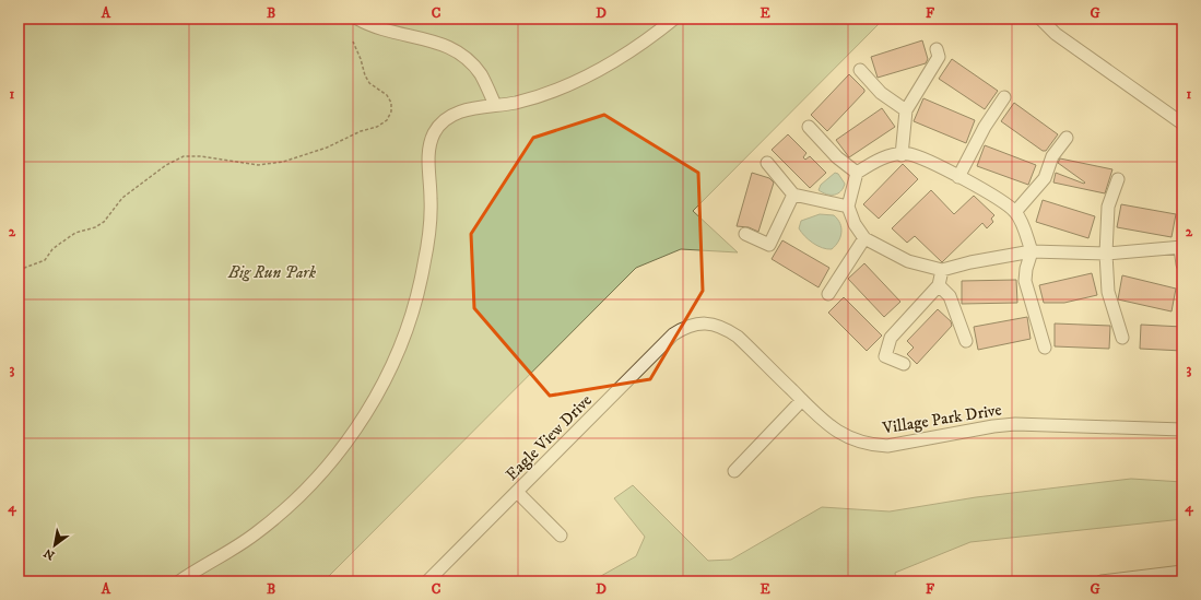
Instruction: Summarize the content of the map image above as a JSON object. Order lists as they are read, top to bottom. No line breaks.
{"streets":{"street":["Village Park Drive","Eagle View Drive"]},"crossings":[["Village Park Drive","Eagle View Drive"]],"parks":["Big Run Park"],"north":"bottom left","grid":{"columns":["A","B","C","D","E","F","G"],"rows":["1","2","3","4"]}}
